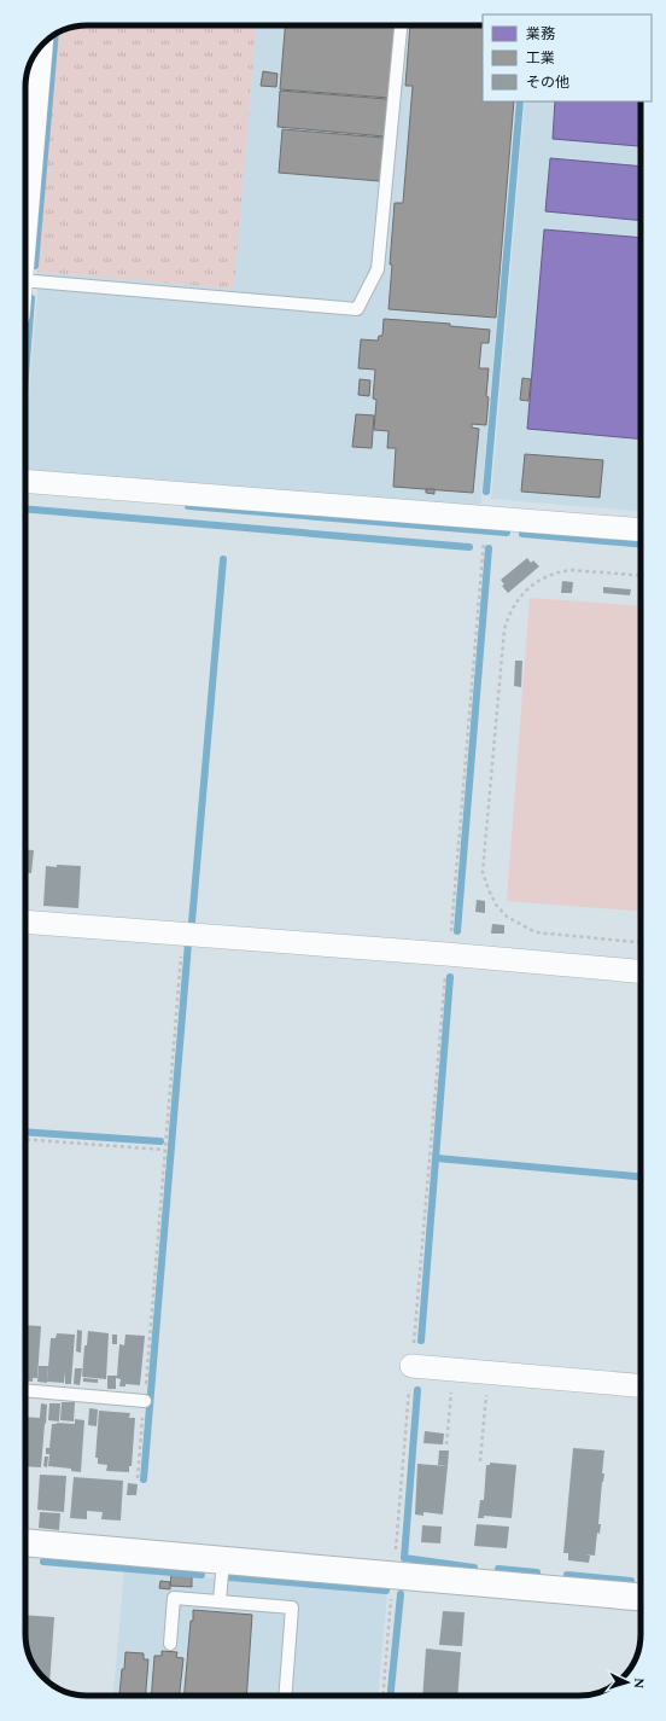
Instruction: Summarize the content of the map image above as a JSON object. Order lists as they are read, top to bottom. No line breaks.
{"legend":["業務","工業","その他"],"north":"right"}
